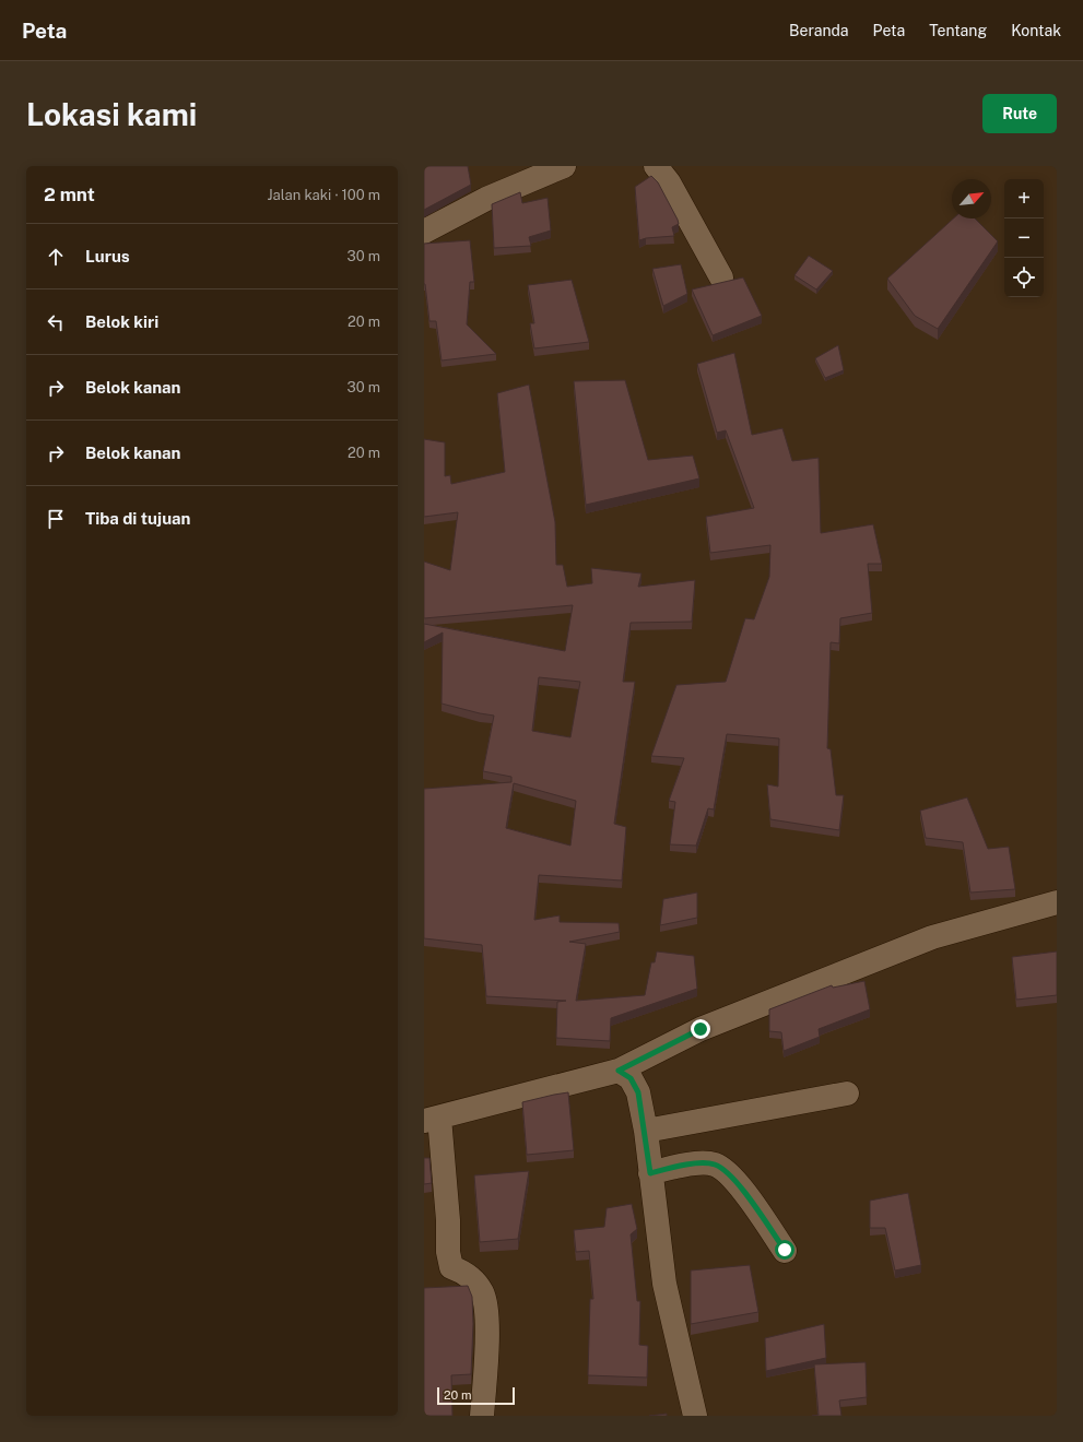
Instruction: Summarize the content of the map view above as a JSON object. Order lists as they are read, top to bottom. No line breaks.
{"scale_bar":"20 m","north":"top right","page":{"header":"Peta","nav":["Beranda","Peta","Tentang","Kontak"],"buttons":"Rute","title":"Lokasi kami","heading":["2 mnt","Jalan kaki · 100 m"],"map_buttons":["+","−"],"list":[["Lurus","30 m"],["Belok kiri","20 m"],["Belok kanan","30 m"],["Belok kanan","20 m"],"Tiba di tujuan"],"scale":"20 m"}}
